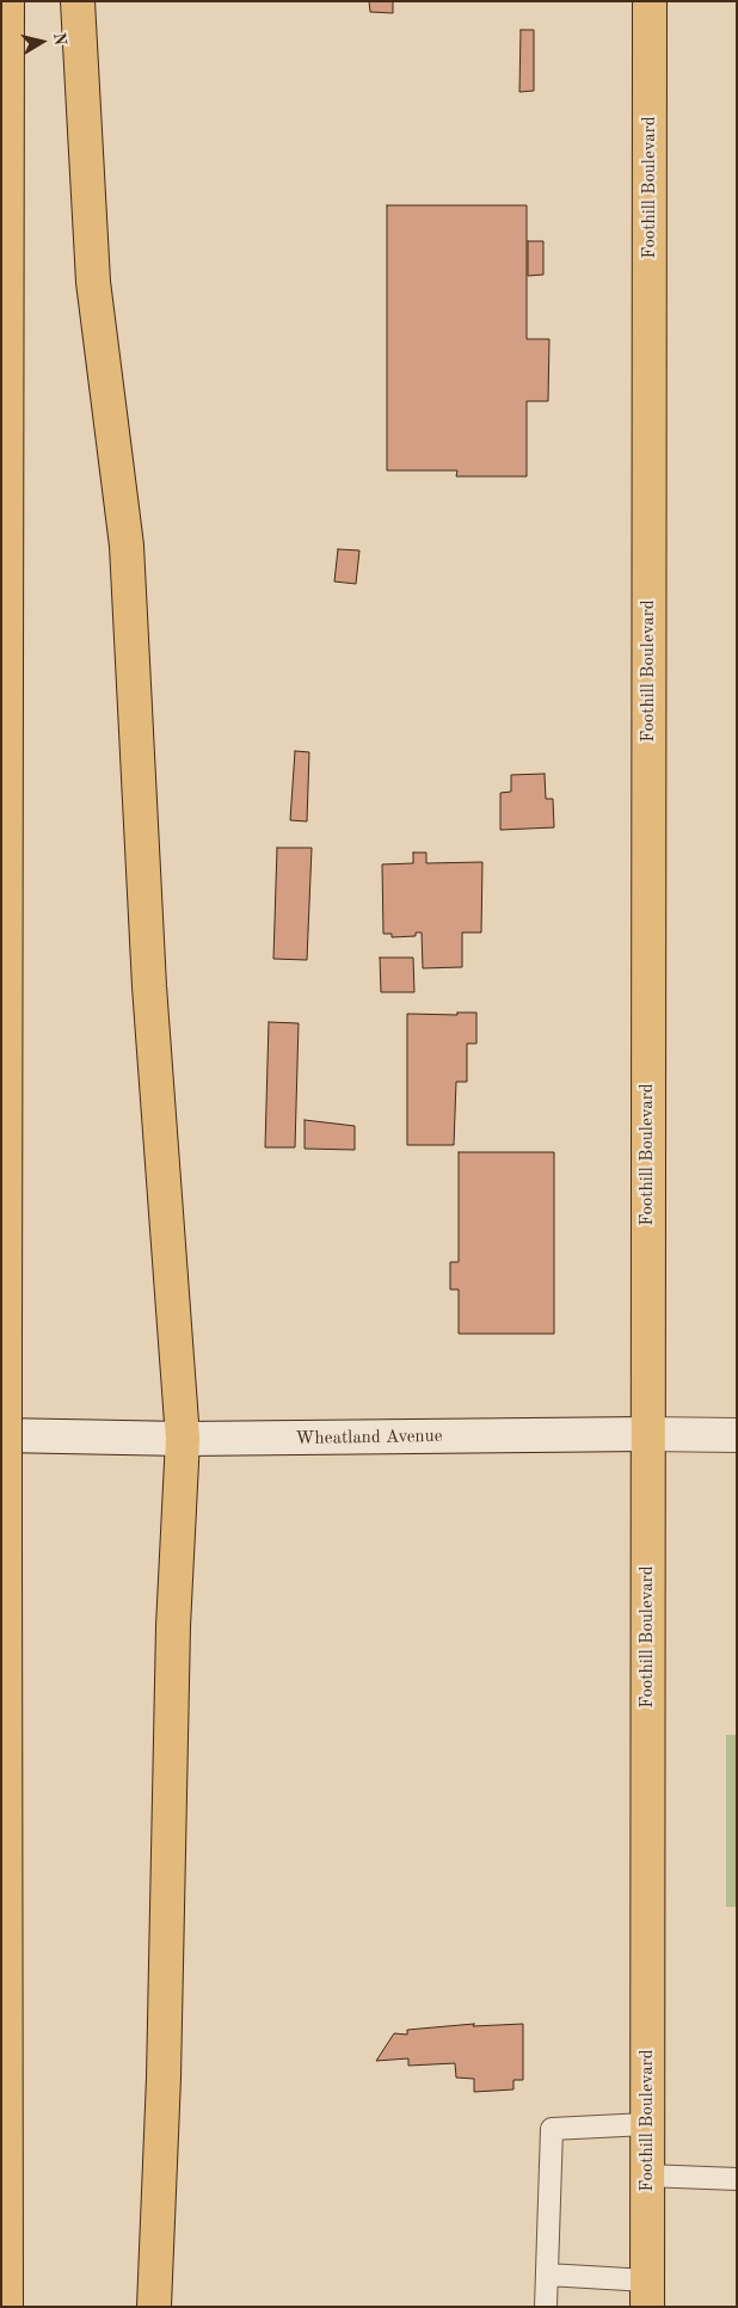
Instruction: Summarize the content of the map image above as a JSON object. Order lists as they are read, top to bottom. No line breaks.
{"streets":{"main road":["Foothill Boulevard"],"street":["Wheatland Avenue"]},"crossings":[["Foothill Boulevard","Wheatland Avenue"]],"north":"right"}
